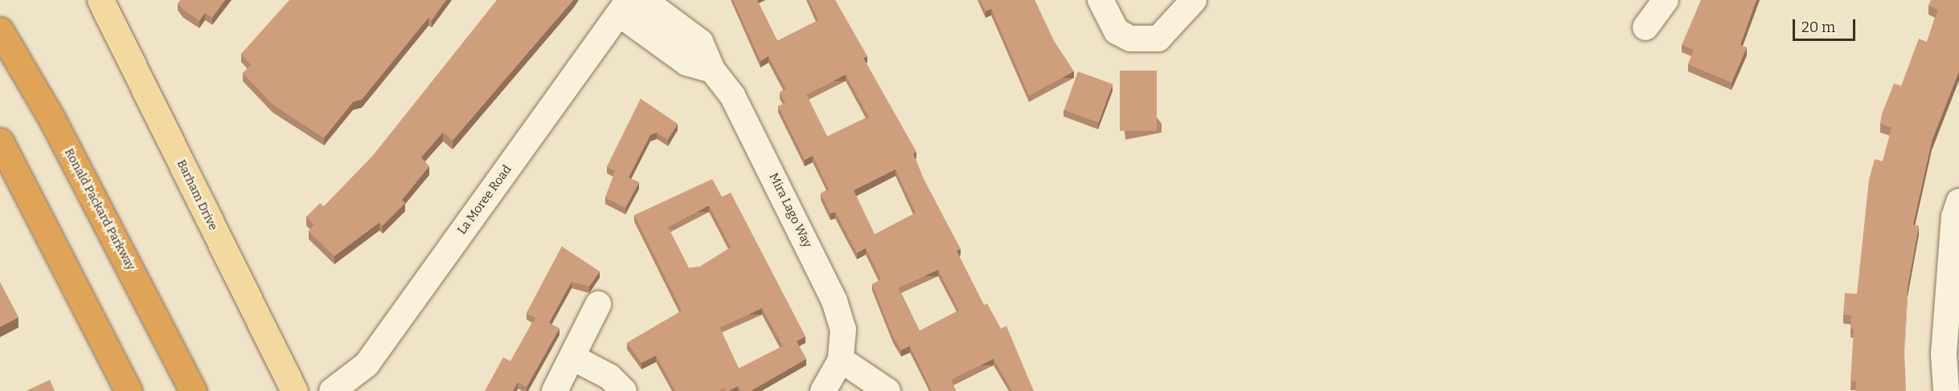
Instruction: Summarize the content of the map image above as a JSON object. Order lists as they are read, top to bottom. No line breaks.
{"streets":{"highway":["Ronald Packard Parkway"],"main road":["Barham Drive"],"street":["La Moree Road","Mira Lago Way"]},"scale_bar":"20 m"}
